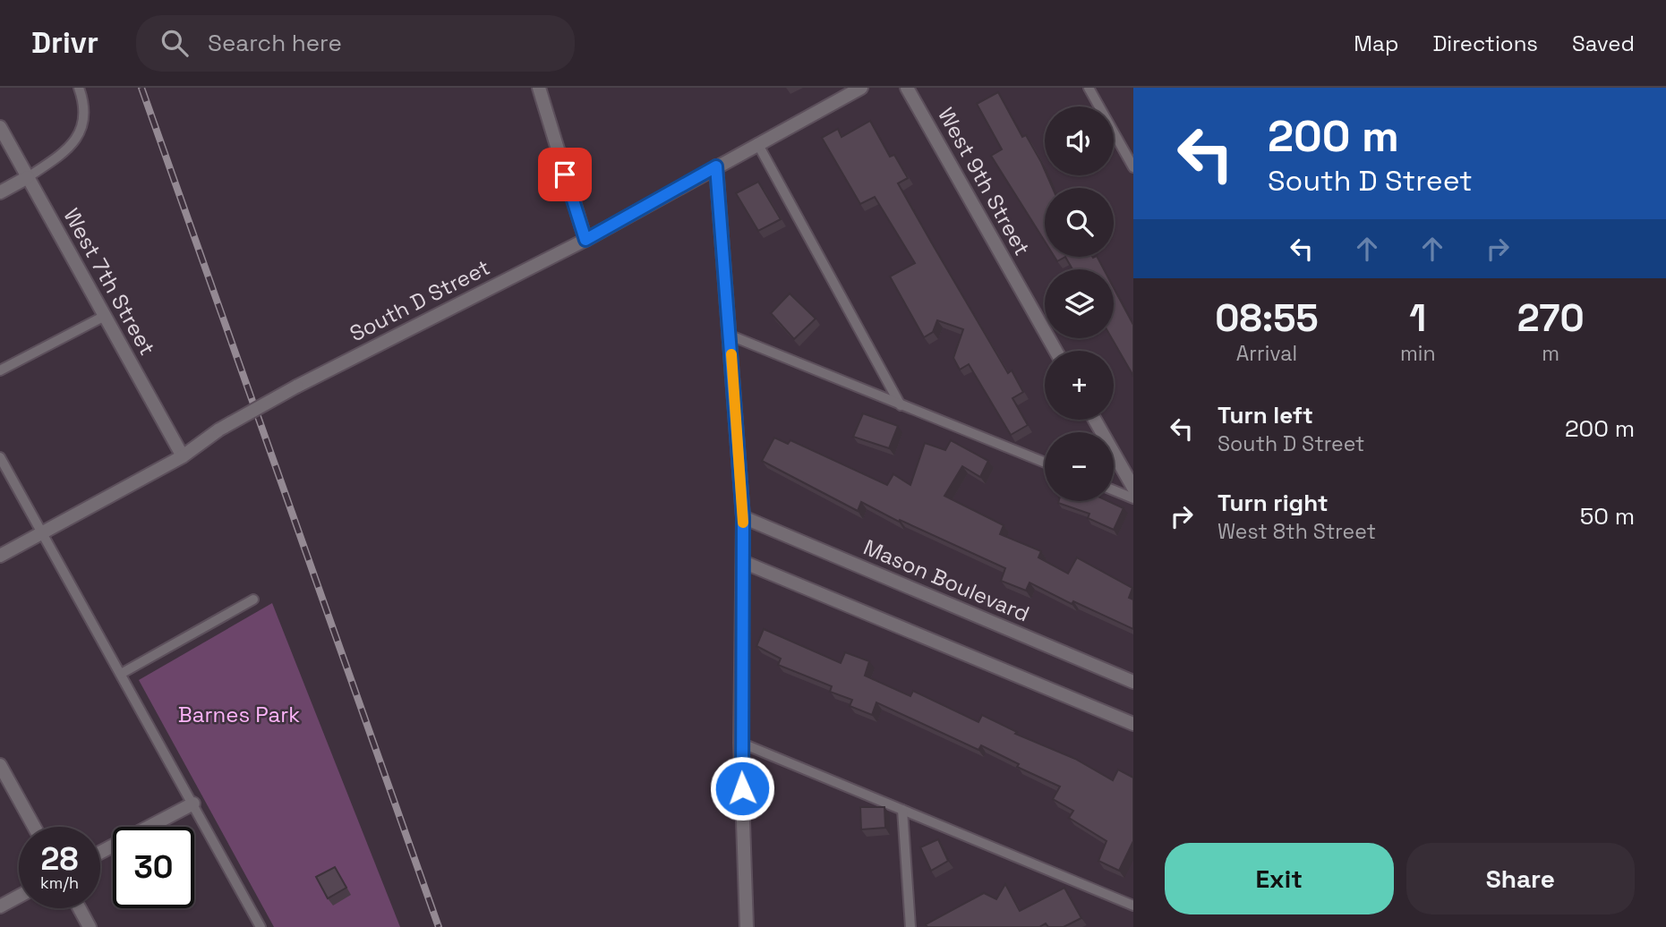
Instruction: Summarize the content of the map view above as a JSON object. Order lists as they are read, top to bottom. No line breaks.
{"streets":{"street":["West 9th Street","West 7th Street","South D Street","Mason Boulevard"]},"crossings":[["West 7th Street","South D Street"]],"parks":["Barnes Park"],"page":{"header":"Drivr","search":"Search here","nav":["Map","Directions","Saved"],"turn":["200 m","South D Street"],"map_buttons":["+","−"],"eta":["08:55","Arrival","1","min","270","m"],"list":[{"name":"Turn left","note":"South D Street","value":"200 m"},{"name":"Turn right","note":"West 8th Street","value":"50 m"}],"speed":"28 km/h","limit":"30","buttons":["Exit","Share"]}}
